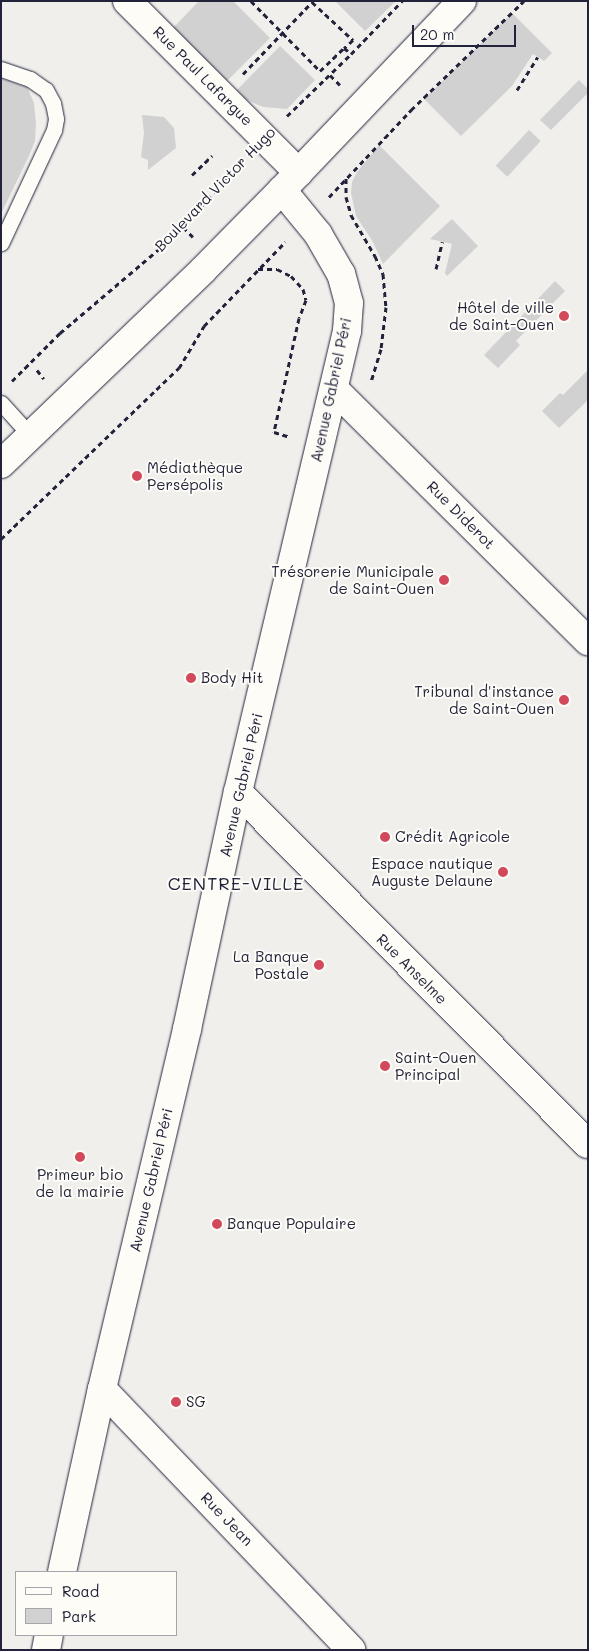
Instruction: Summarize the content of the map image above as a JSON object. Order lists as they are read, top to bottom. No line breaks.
{"streets":{"main road":["Rue Paul Lafargue","Avenue Gabriel Péri","Rue Diderot","Rue Anselme","Rue Jean"],"path":["Boulevard Victor Hugo"]},"crossings":[["Rue Paul Lafargue","Boulevard Victor Hugo"],["Rue Paul Lafargue","Avenue Gabriel Péri"],["Avenue Gabriel Péri","Rue Diderot"],["Avenue Gabriel Péri","Rue Anselme"],["Avenue Gabriel Péri","Rue Jean"]],"districts":["CENTRE-VILLE"],"places":["Hôtel de ville de Saint-Ouen","Médiathèque Persépolis","Trésorerie Municipale de Saint-Ouen","Body Hit","Tribunal d'instance de Saint-Ouen","Crédit Agricole","Espace nautique Auguste Delaune","La Banque Postale","Saint-Ouen Principal","Primeur bio de la mairie","Banque Populaire","SG"],"legend":["Road","Park"],"scale_bar":"20 m"}
